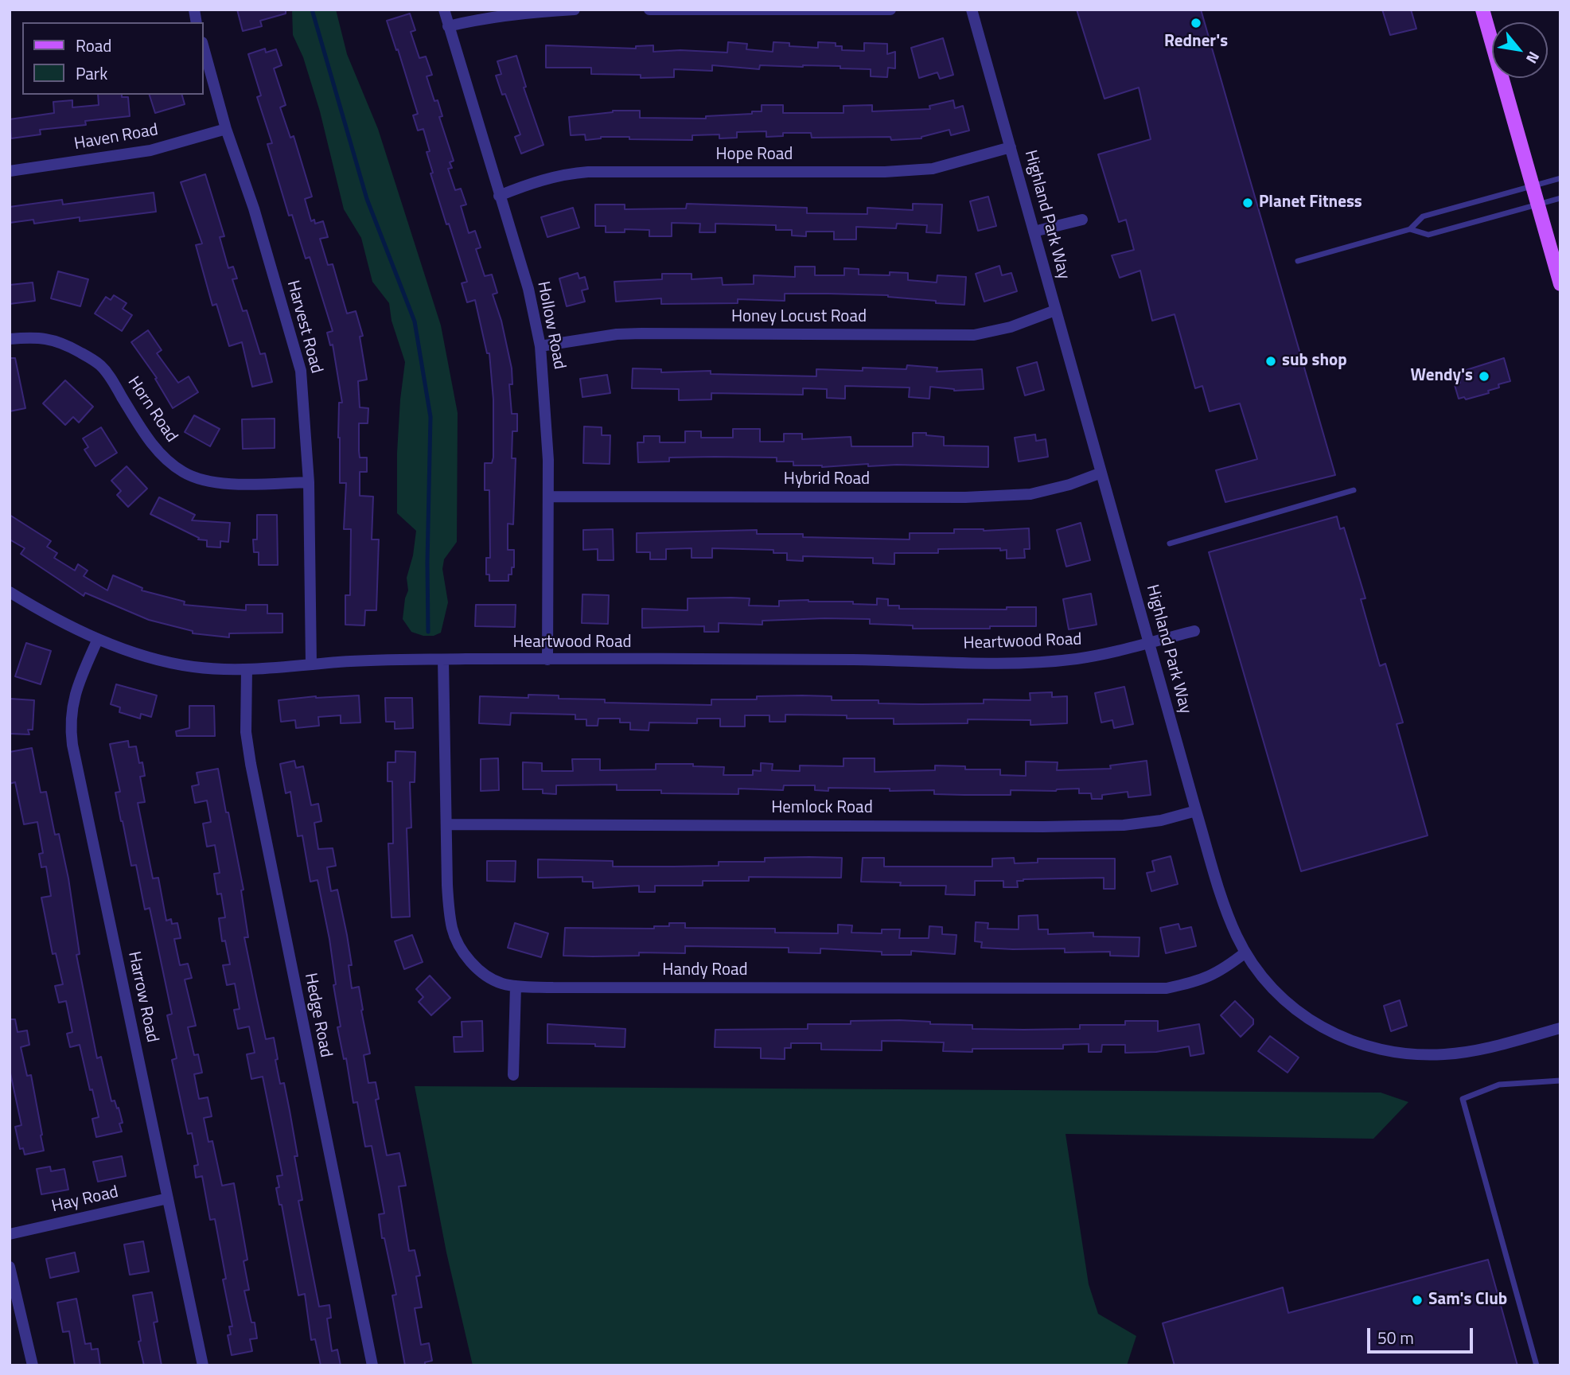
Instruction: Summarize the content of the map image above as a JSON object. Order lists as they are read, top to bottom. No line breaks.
{"streets":{"street":["Haven Road","Hope Road","Highland Park Way","Honey Locust Road","Hollow Road","Harvest Road","Horn Road","Hybrid Road","Heartwood Road","Hemlock Road","Handy Road","Harrow Road","Hedge Road","Hay Road"]},"crossings":[["Haven Road","Harvest Road"],["Hope Road","Highland Park Way"],["Hope Road","Hollow Road"],["Highland Park Way","Honey Locust Road"],["Highland Park Way","Hybrid Road"],["Highland Park Way","Heartwood Road"],["Highland Park Way","Hemlock Road"],["Highland Park Way","Handy Road"],["Honey Locust Road","Hollow Road"],["Hollow Road","Hybrid Road"],["Hollow Road","Heartwood Road"],["Harvest Road","Horn Road"],["Harvest Road","Heartwood Road"],["Heartwood Road","Handy Road"],["Heartwood Road","Harrow Road"],["Heartwood Road","Hedge Road"],["Hemlock Road","Handy Road"],["Harrow Road","Hay Road"]],"places":["Redner's","Planet Fitness","sub shop","Wendy's","Sam's Club"],"legend":["Road","Park"],"scale_bar":"50 m","north":"bottom right"}
